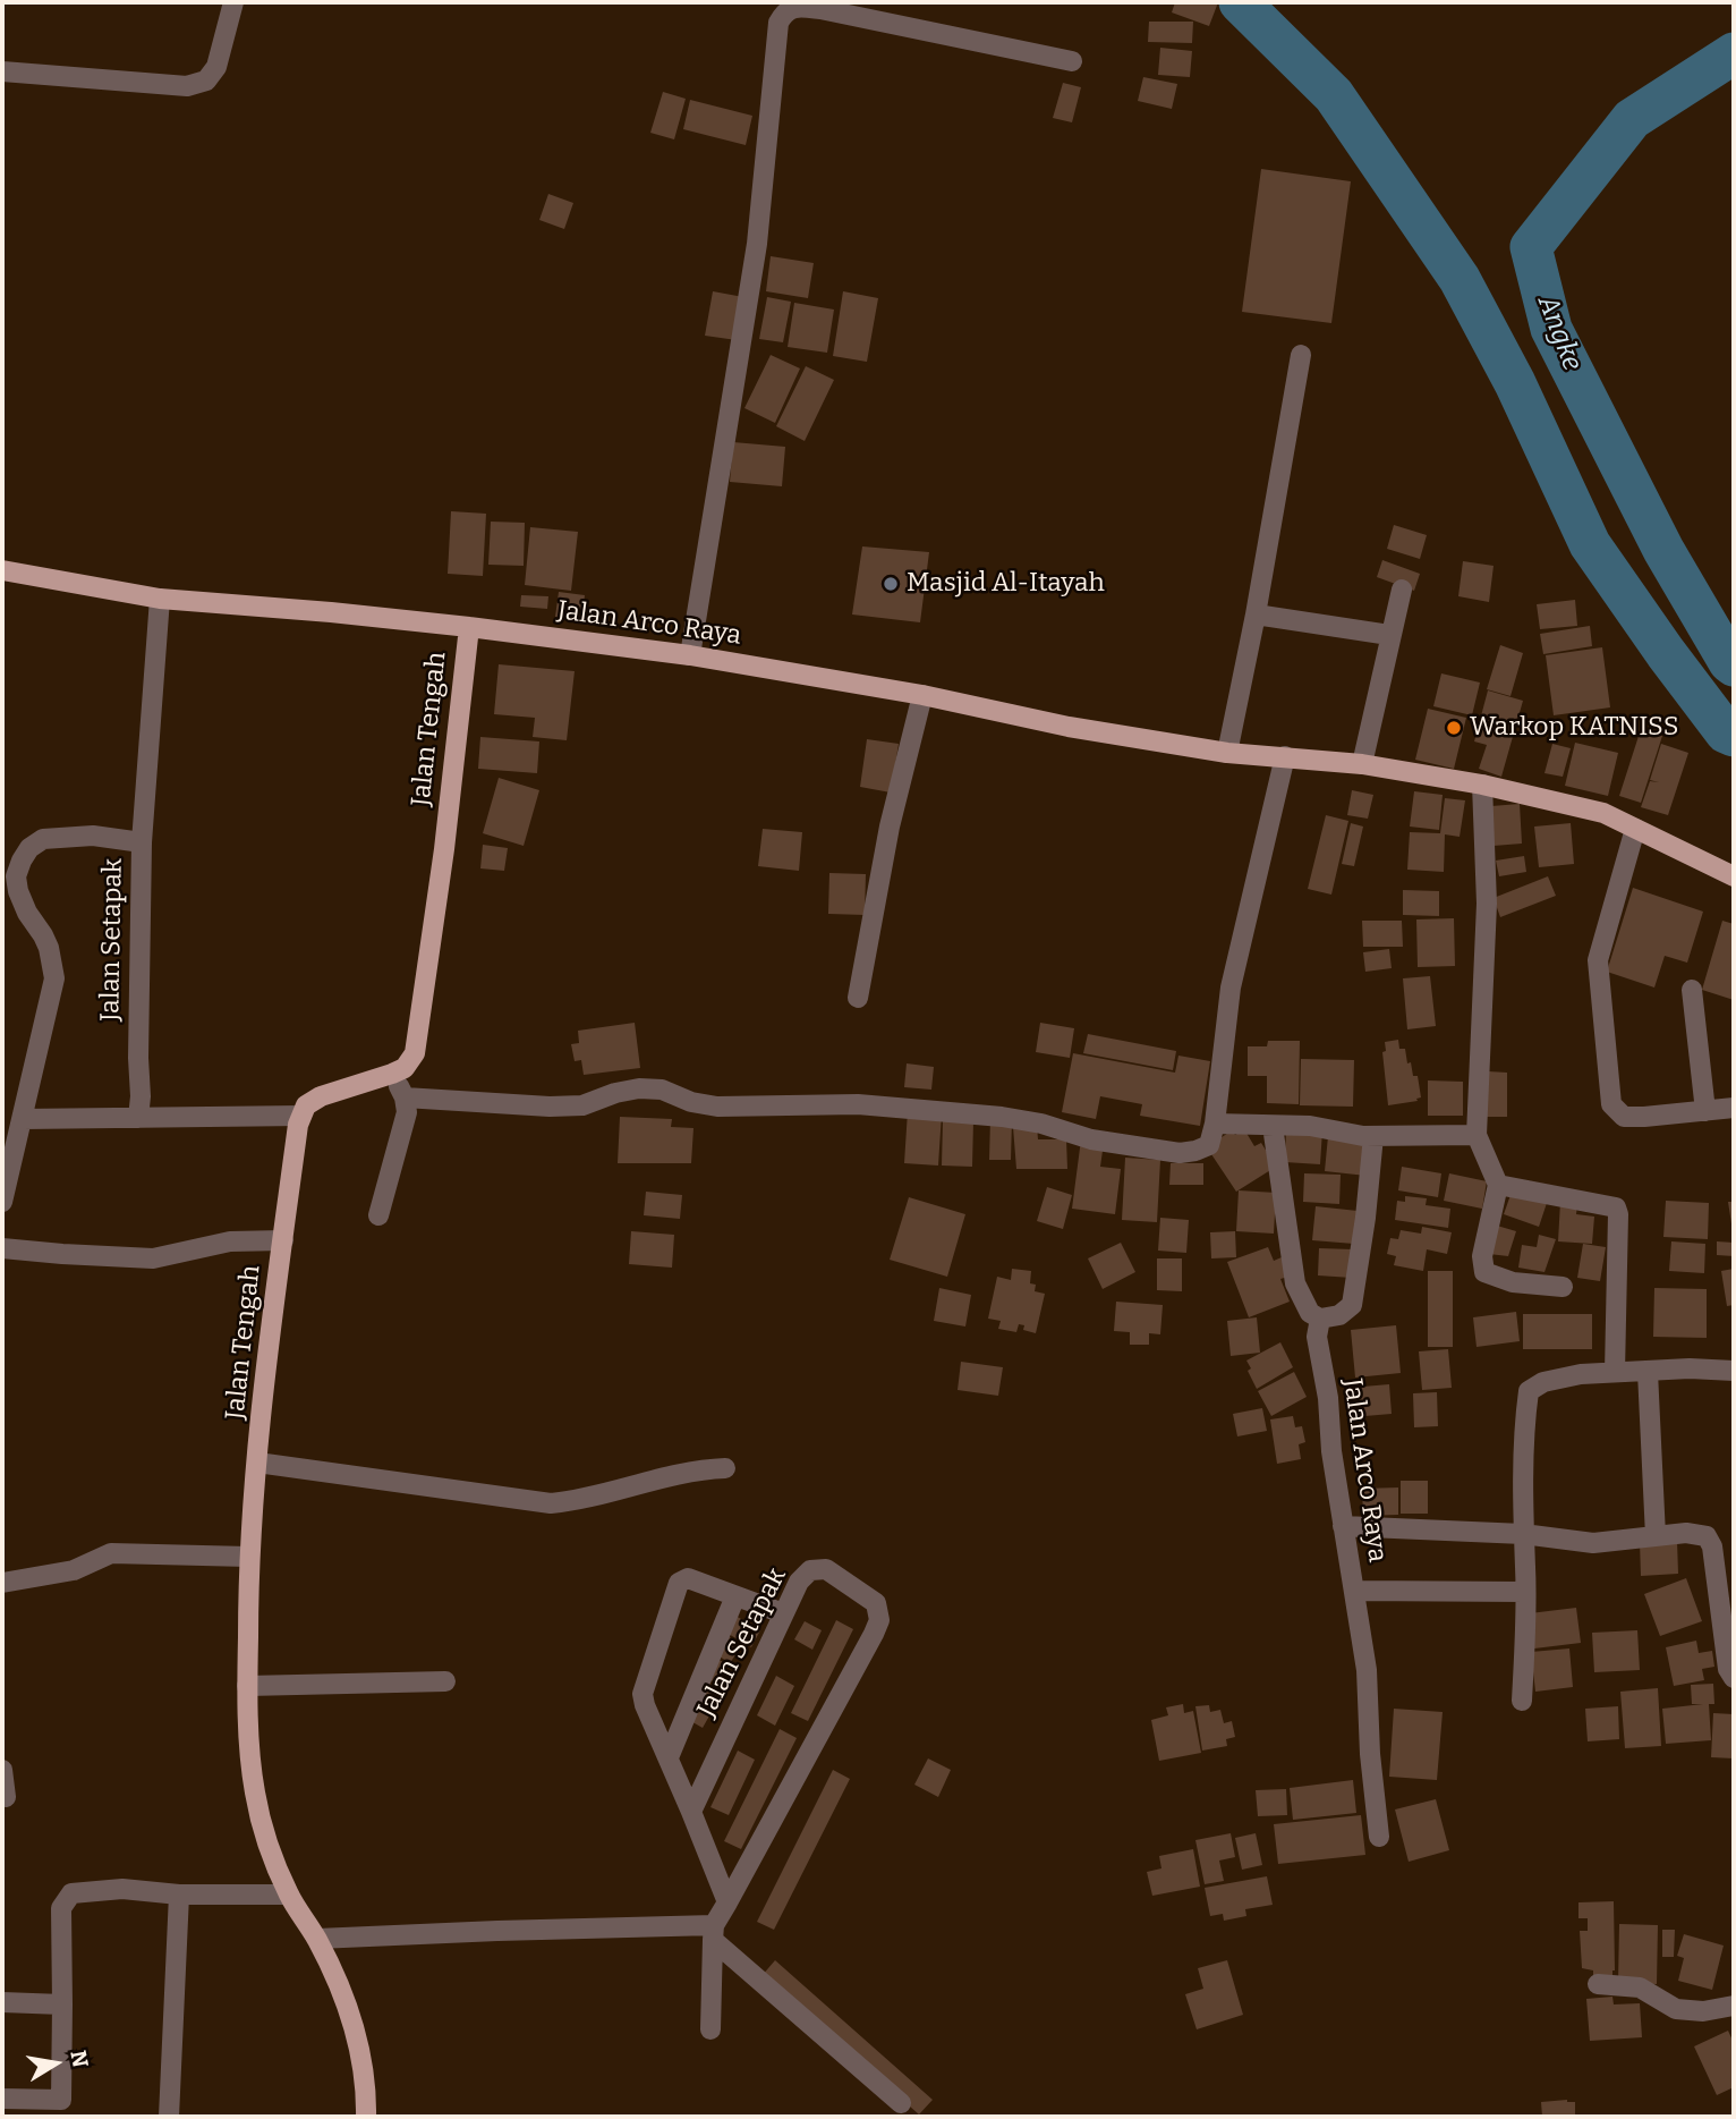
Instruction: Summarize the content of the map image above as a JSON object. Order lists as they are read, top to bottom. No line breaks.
{"streets":{"main road":["Jalan Arco Raya","Jalan Tengah"],"street":["Jalan Setapak"]},"crossings":[["Jalan Arco Raya","Jalan Tengah"],["Jalan Arco Raya","Jalan Setapak"]],"water":["Angke"],"places":["Masjid Al-Itayah","Warkop KATNISS"],"north":"right"}
